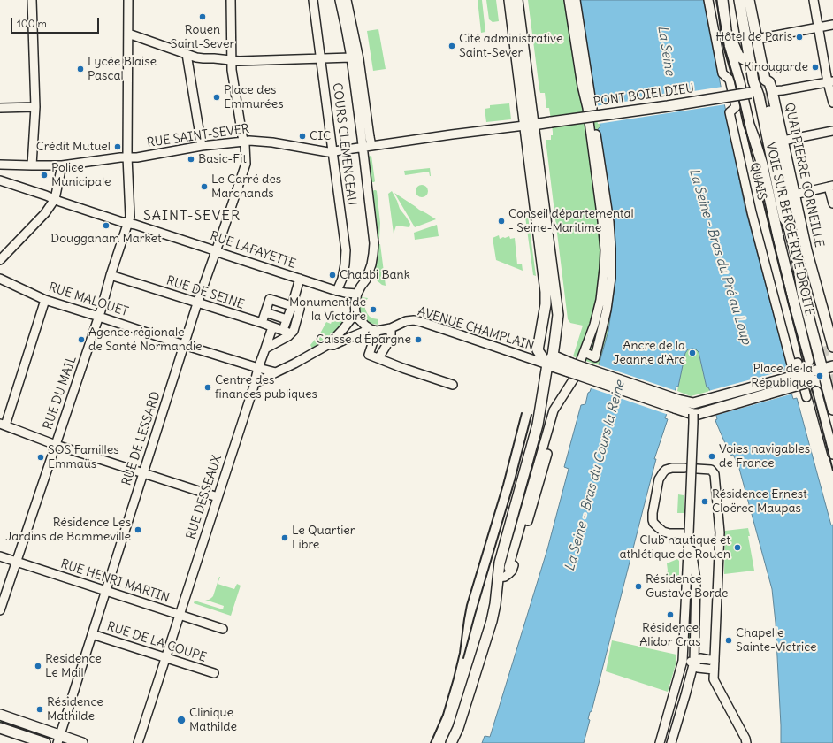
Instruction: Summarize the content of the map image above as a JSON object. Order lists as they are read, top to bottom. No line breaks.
{"streets":{"main road":["PONT BOIELDIEU","QUAI PIERRE CORNEILLE","VOIE SUR BERGE RIVE DROITE"],"street":["RUE SAINT-SEVER","COURS CLEMENCEAU","QUAIS","RUE LAFAYETTE","RUE DE SEINE","RUE MALOUET","AVENUE CHAMPLAIN","RUE DU MAIL","RUE DE LESSARD","RUE DESSEAUX","RUE HENRI MARTIN","RUE DE LA COUPE"]},"crossings":[["PONT BOIELDIEU","RUE SAINT-SEVER"],["PONT BOIELDIEU","QUAI PIERRE CORNEILLE"],["RUE SAINT-SEVER","COURS CLEMENCEAU"],["RUE SAINT-SEVER","RUE DU MAIL"],["RUE SAINT-SEVER","RUE DE LESSARD"],["COURS CLEMENCEAU","RUE LAFAYETTE"],["RUE LAFAYETTE","RUE DU MAIL"],["RUE LAFAYETTE","RUE DE LESSARD"],["RUE DE SEINE","RUE DU MAIL"],["RUE DE SEINE","RUE DE LESSARD"],["RUE DE SEINE","RUE DESSEAUX"],["RUE MALOUET","RUE DU MAIL"],["RUE MALOUET","RUE DE LESSARD"],["RUE MALOUET","RUE DESSEAUX"],["RUE DU MAIL","RUE HENRI MARTIN"],["RUE DE LESSARD","RUE HENRI MARTIN"],["RUE DE LESSARD","RUE DE LA COUPE"],["RUE DESSEAUX","RUE HENRI MARTIN"],["RUE DESSEAUX","RUE DE LA COUPE"]],"districts":["SAINT-SEVER"],"water":["La Seine","La Seine - Bras du Pré au Loup","La Seine - Bras du Cours la Reine"],"places":["Rouen Saint-Sever","Hôtel de Paris","Cité administrative Saint-Sever","Kinougarde","Lycée Blaise Pascal","Place des Emmurées","CIC","Crédit Mutuel","Basic-Fit","Police Municipale","Le Carré des Marchands","Conseil départemental - Seine-Maritime","Dougganam Market","Chaabi Bank","Monument de la Victoire","Agence régionale de Santé Normandie","Caisse d'Épargne","Ancre de la Jeanne d'Arc","Place de la République","Centre des finances publiques","Voies navigables de France","SOS Familles Emmaüs","Résidence Ernest Cloërec Maupas","Résidence Les Jardins de Bammeville","Le Quartier Libre","Club nautique et athlétique de Rouen","Résidence Gustave Borde","Résidence Alidor Cras","Chapelle Sainte-Victrice","Résidence Le Mail","Résidence Mathilde","Clinique Mathilde"],"scale_bar":"100 m"}
